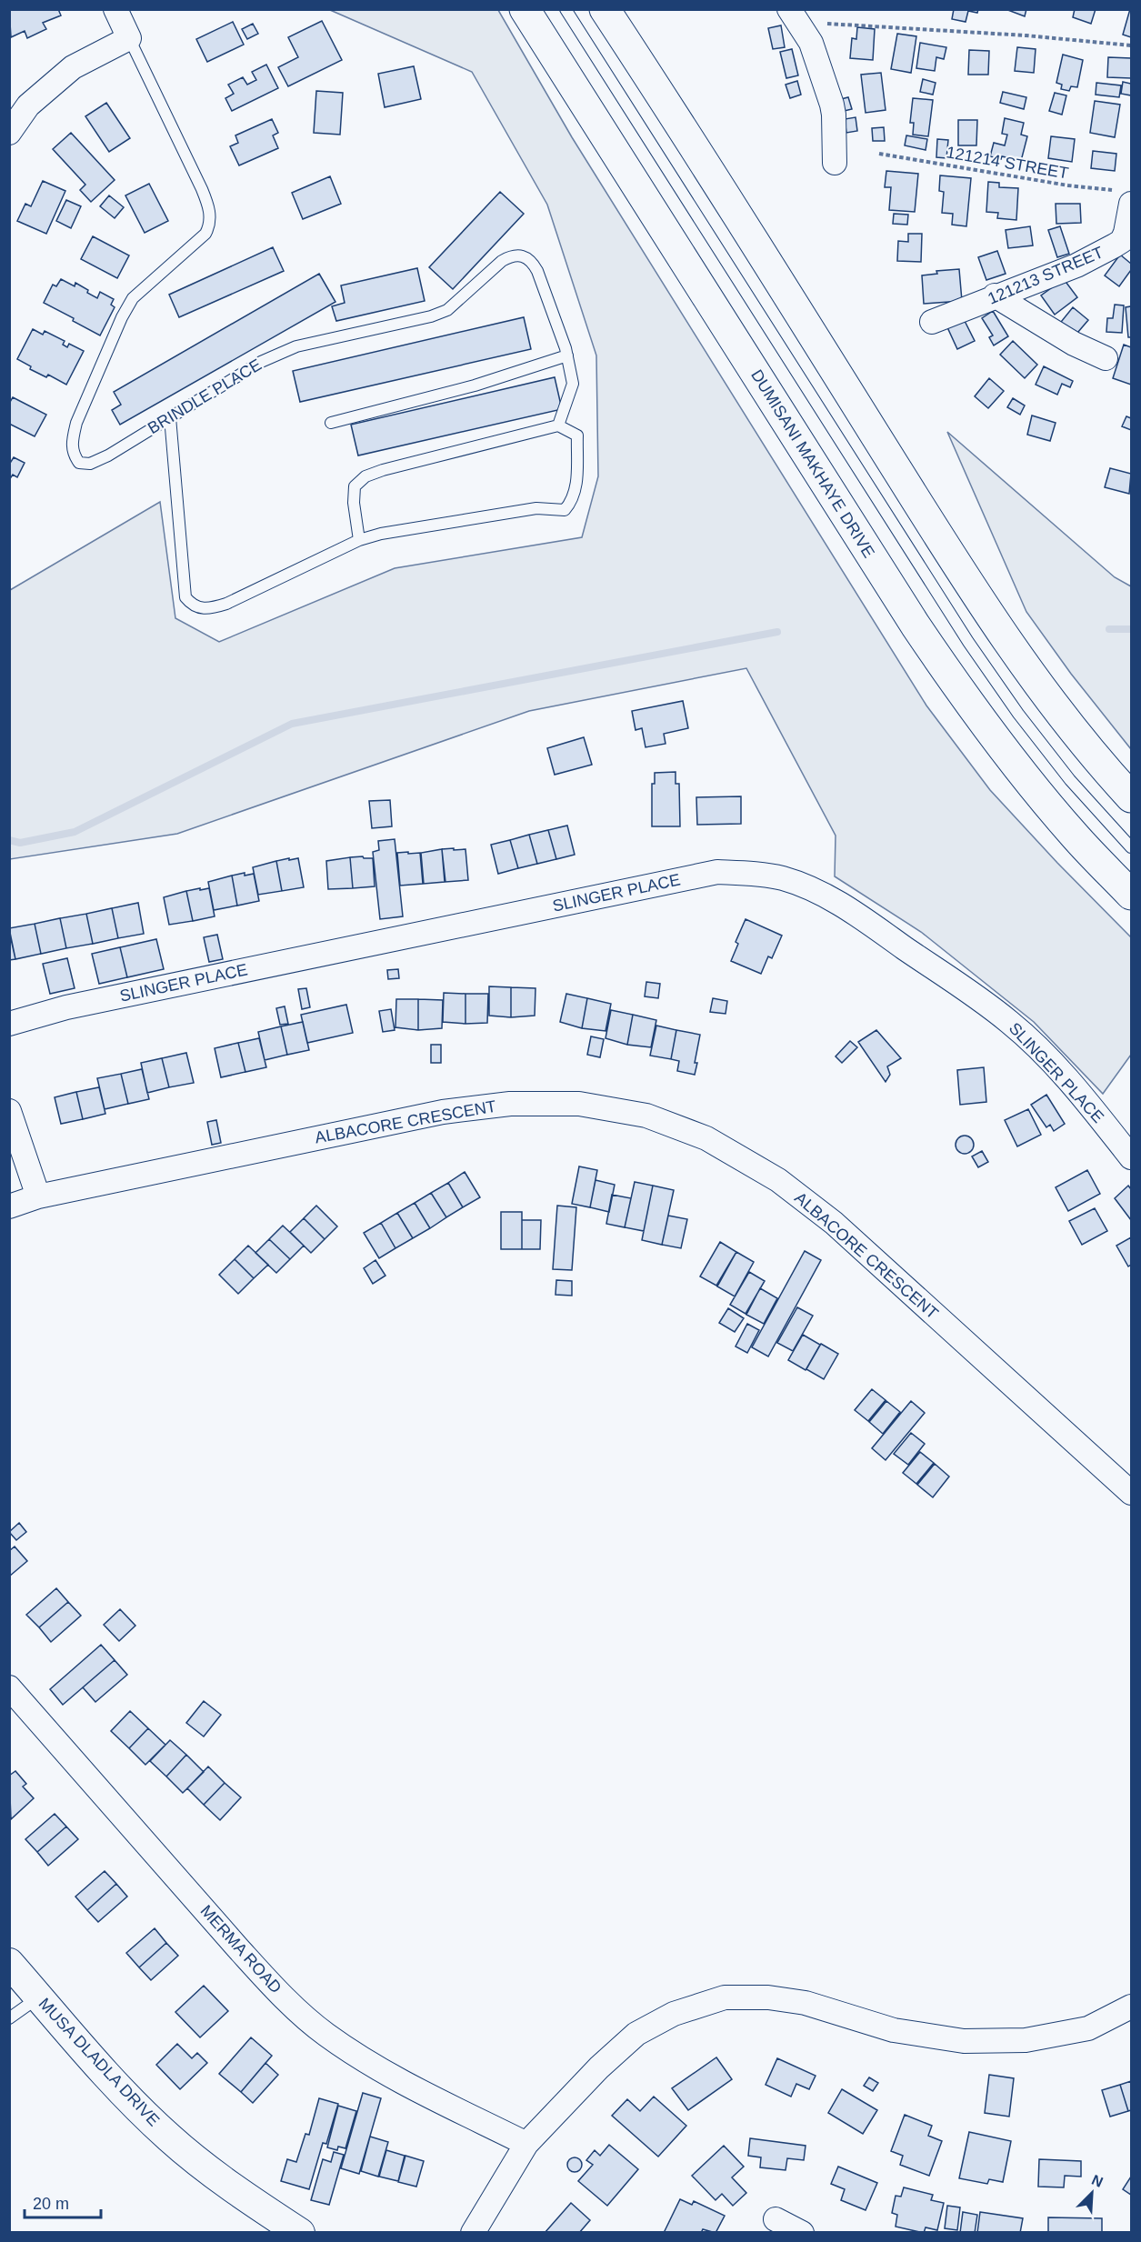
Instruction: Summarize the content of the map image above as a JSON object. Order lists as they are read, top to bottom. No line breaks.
{"streets":{"main road":["DUMISANI MAKHAYE DRIVE"],"street":["121213 STREET","BRINDLE PLACE","SLINGER PLACE","ALBACORE CRESCENT","MERMA ROAD","MUSA DLADLA DRIVE"],"path":["121214 STREET"]},"crossings":[["121214 STREET","121213 STREET"]],"scale_bar":"20 m","north":"top right"}
